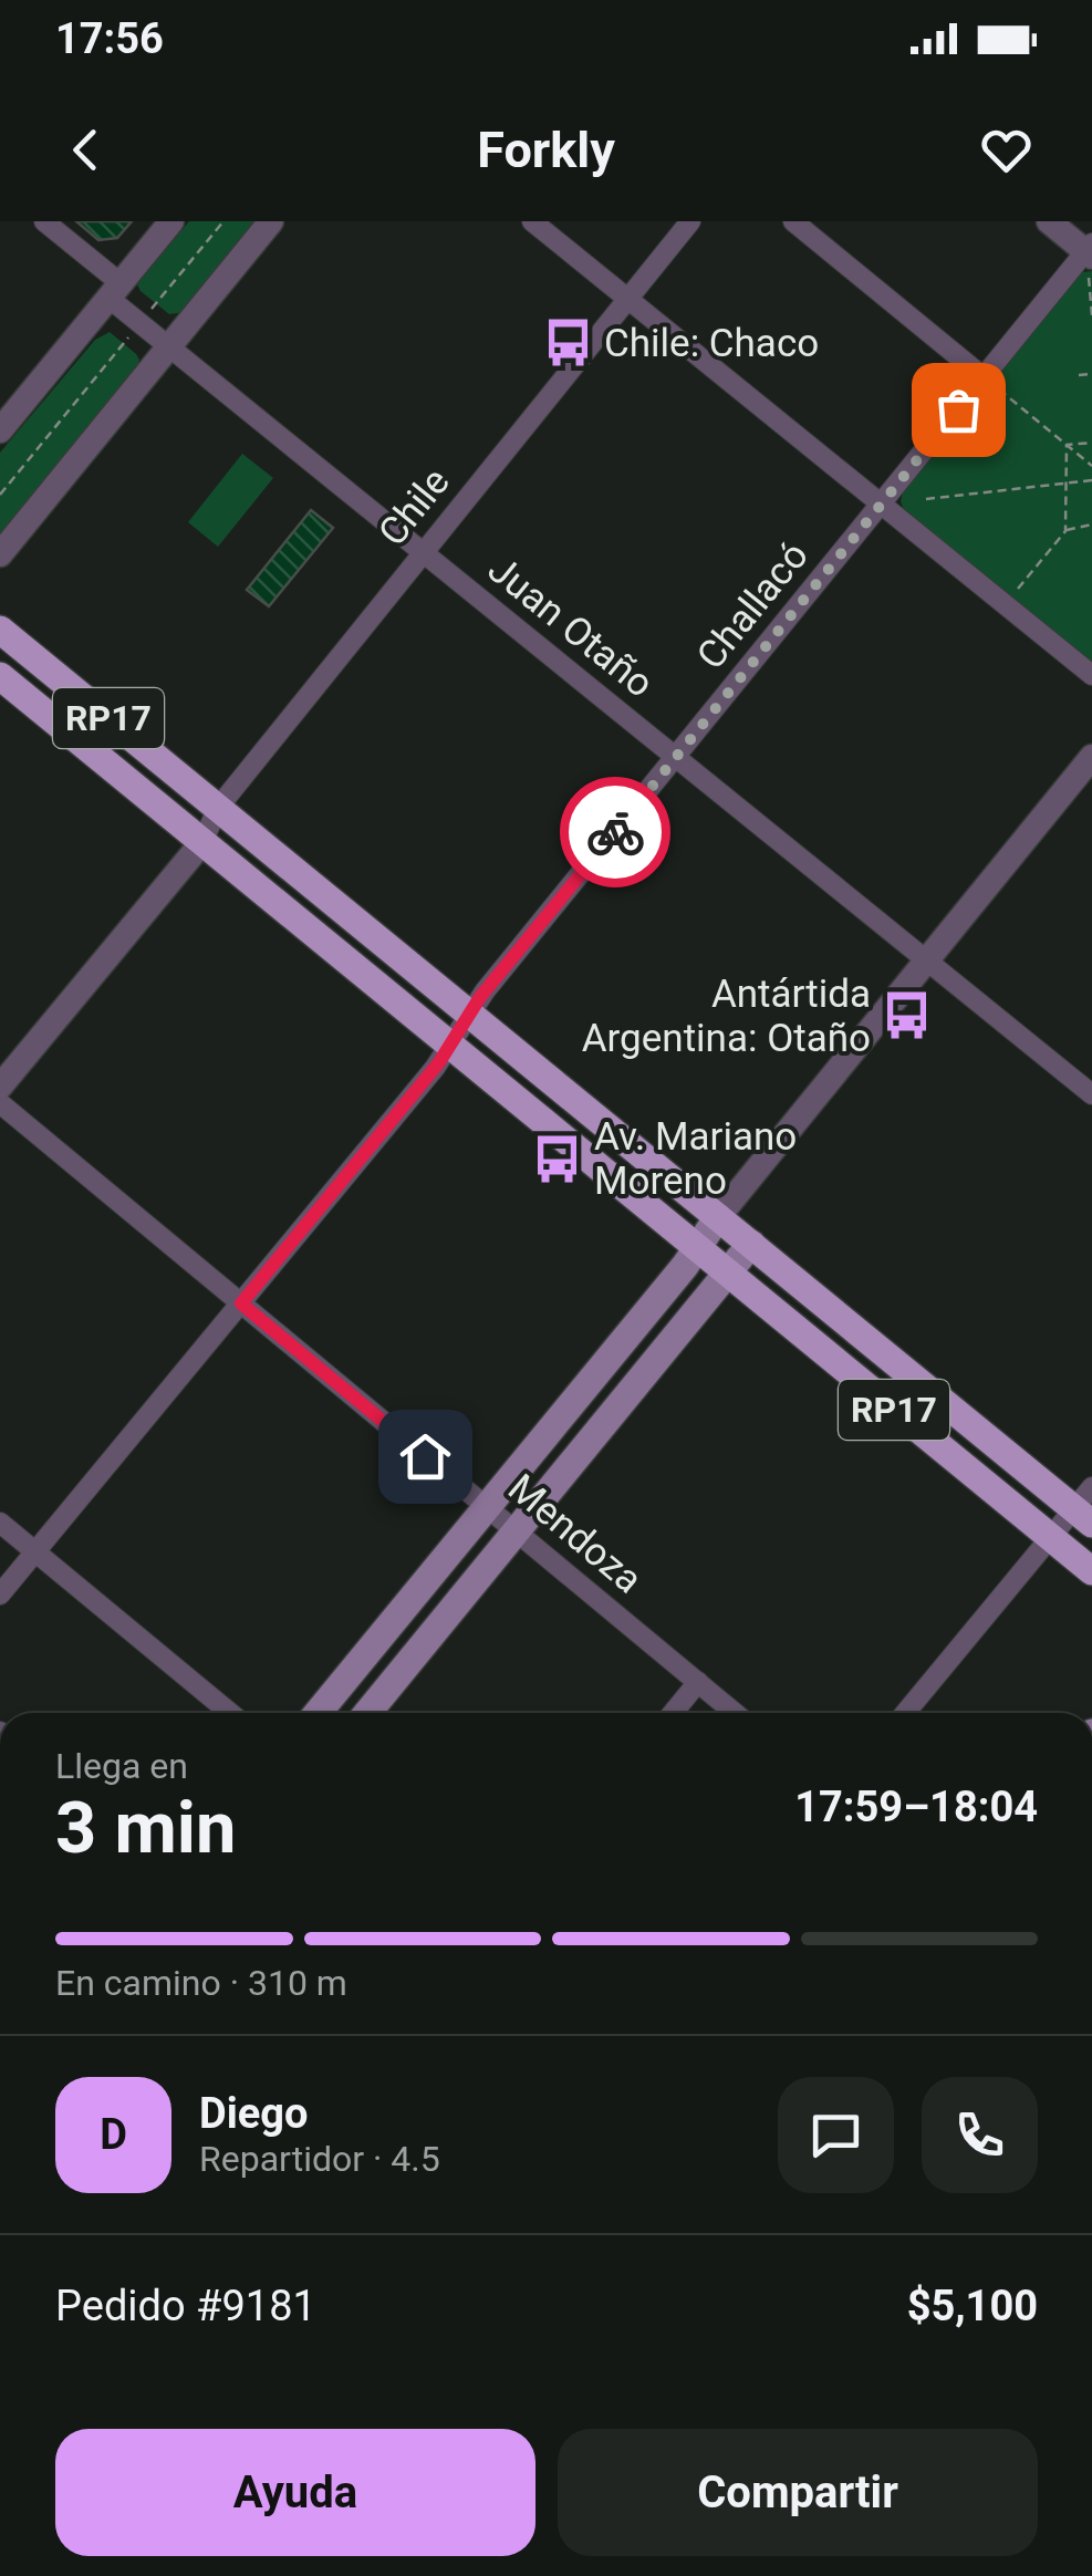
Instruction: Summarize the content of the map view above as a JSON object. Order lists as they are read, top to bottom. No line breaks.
{"streets":{"main road":["RP17"],"street":["Chile","Challacó","Juan Otaño","Mendoza"]},"crossings":[["Chile","Juan Otaño"],["Chile","RP17"],["Challacó","Juan Otaño"],["Challacó","RP17"],["Challacó","Mendoza"]],"places":{"bus stop":["Chile: Chaco","Antártida Argentina: Otaño","Av. Mariano Moreno"]},"page":{"status":"17:56","header":"Forkly","heading":["3 min","Llega en","17:59–18:04"],"panel":["Diego","Repartidor · 4.5","Pedido #9181","$5,100"],"bar":"En camino · 310 m","round":"D","buttons":["Ayuda","Compartir"]}}
